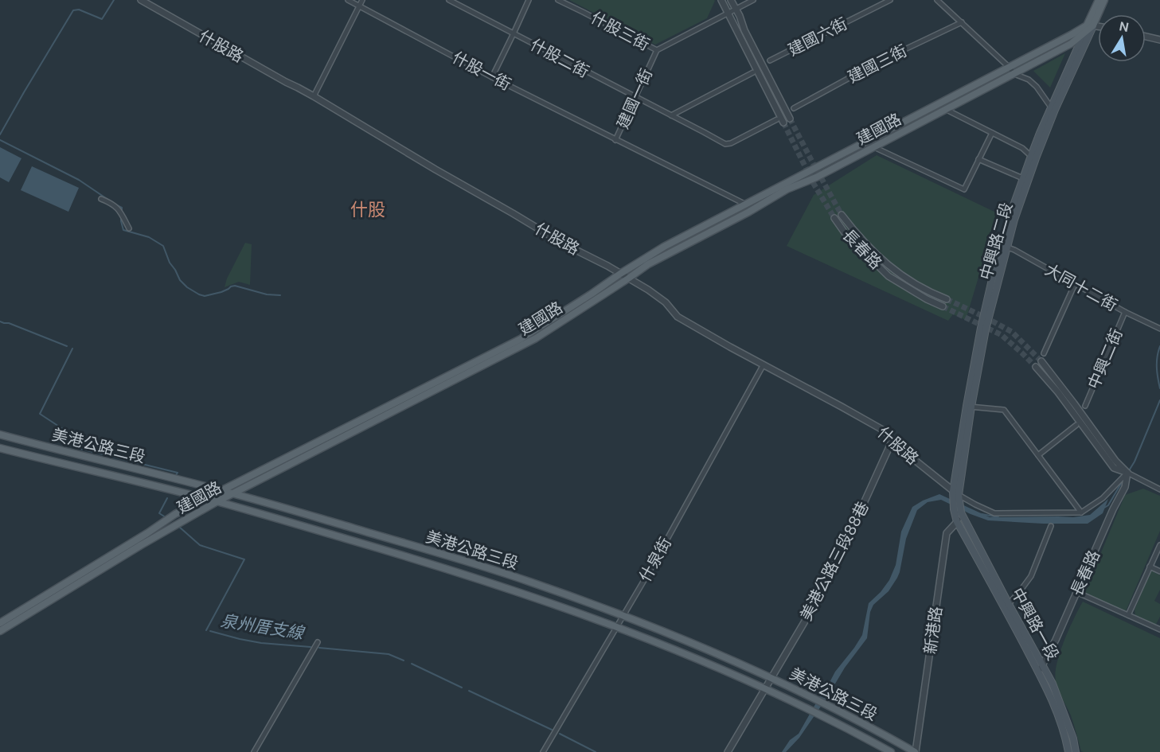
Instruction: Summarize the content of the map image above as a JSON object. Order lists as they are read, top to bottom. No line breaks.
{"streets":{"main road":["建國路","中興路二段","美港公路三段","中興路一段"],"street":["什股三街","建國六街","什股路","什股二街","建國三街","什股一街","建國一街","長春路","大同十二街","中興二街","什泉街","美港公路三段88巷","新港路"]},"crossings":[["什股三街","建國一街"],["什股路","建國路"],["什股路","中興路二段"],["什股路","什泉街"],["什股路","美港公路三段88巷"],["什股二街","建國一街"],["什股一街","建國一街"],["建國一街","建國路"],["建國路","中興路二段"],["建國路","美港公路三段"],["中興路二段","大同十二街"],["中興路二段","中興路一段"],["中興路二段","新港路"],["長春路","中興路一段"],["大同十二街","中興二街"],["美港公路三段","什泉街"],["美港公路三段","美港公路三段88巷"],["美港公路三段","新港路"],["中興路一段","新港路"]],"districts":["什股"],"water":["泉州厝支線"],"north":"top"}
